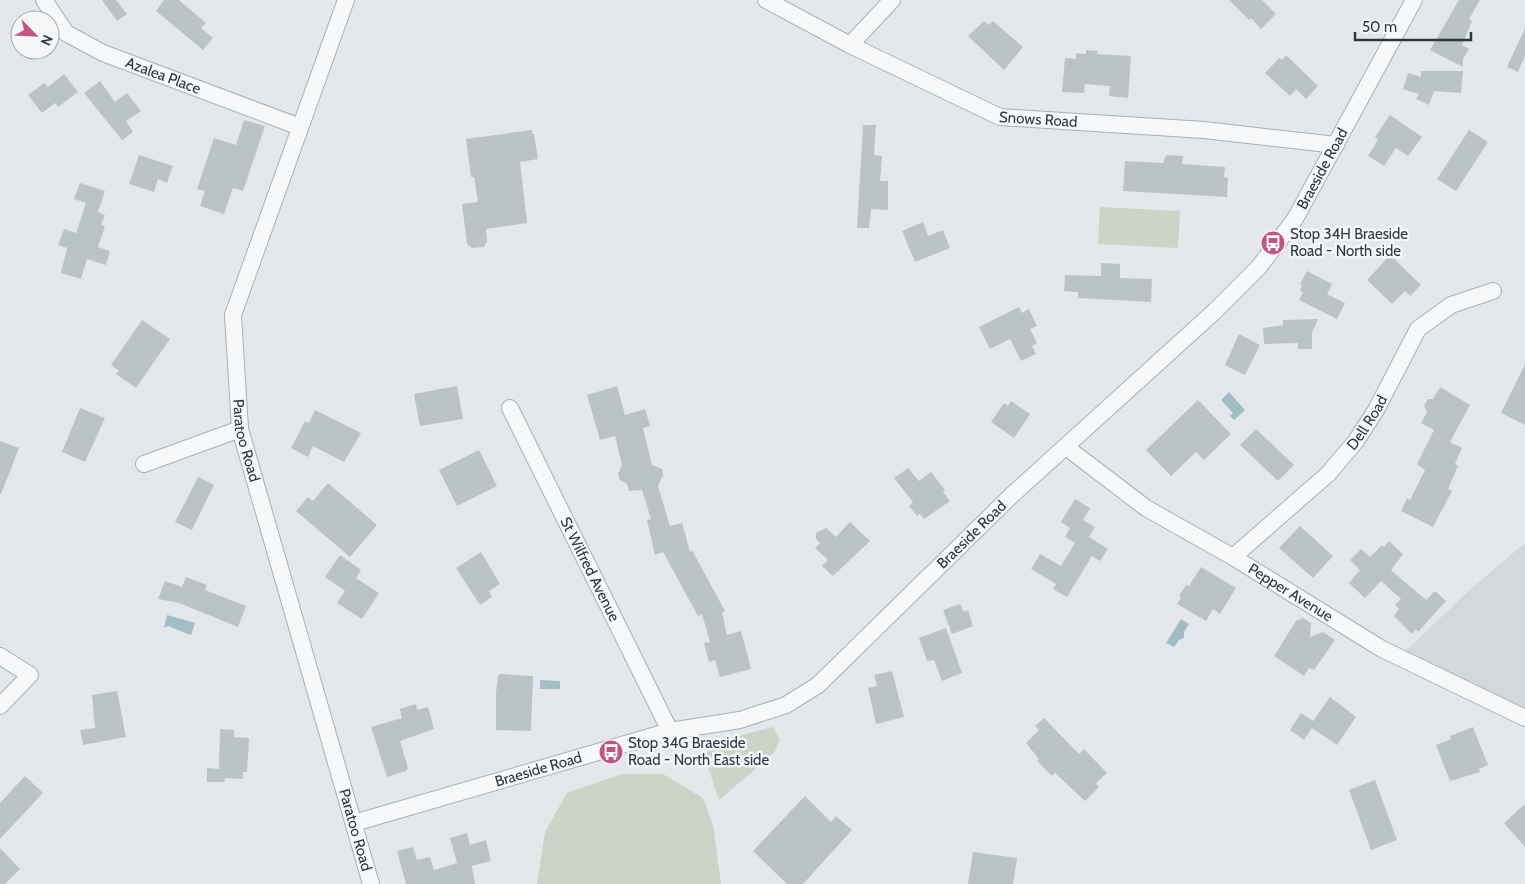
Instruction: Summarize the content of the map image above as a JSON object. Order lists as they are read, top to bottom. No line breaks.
{"streets":{"street":["Azalea Place","Snows Road","Braeside Road","Dell Road","Paratoo Road","St Wilfred Avenue","Pepper Avenue"]},"crossings":[["Azalea Place","Paratoo Road"],["Snows Road","Braeside Road"],["Braeside Road","Paratoo Road"],["Braeside Road","St Wilfred Avenue"],["Braeside Road","Pepper Avenue"],["Dell Road","Pepper Avenue"]],"places":{"bus stop":["Stop 34H Braeside Road - North side","Stop 34G Braeside Road - North East side"]},"scale_bar":"50 m","north":"bottom right"}
